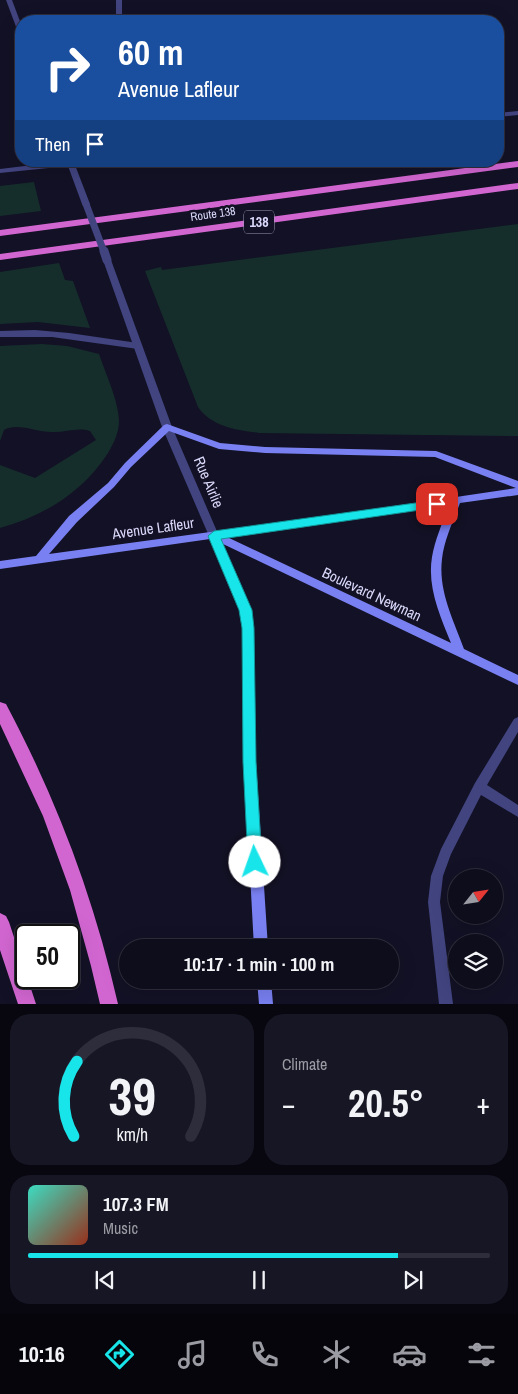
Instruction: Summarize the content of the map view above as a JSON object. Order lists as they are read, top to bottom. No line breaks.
{"streets":{"highway":["Route 138","138"],"main road":["Rue Airlie","Avenue Lafleur","Boulevard Newman"]},"crossings":[["Rue Airlie","Avenue Lafleur"],["Rue Airlie","Boulevard Newman"],["Avenue Lafleur","Boulevard Newman"]],"north":"top right","page":{"turn":["60 m","Avenue Lafleur"],"then":"Then","limit":"50","trip":"10:17 · 1 min · 100 m","tile":"Climate","heat":["−","20.5°","+"],"song":["107.3 FM","Music"],"tabs":"10:16","gauge":["39","km/h"]}}
